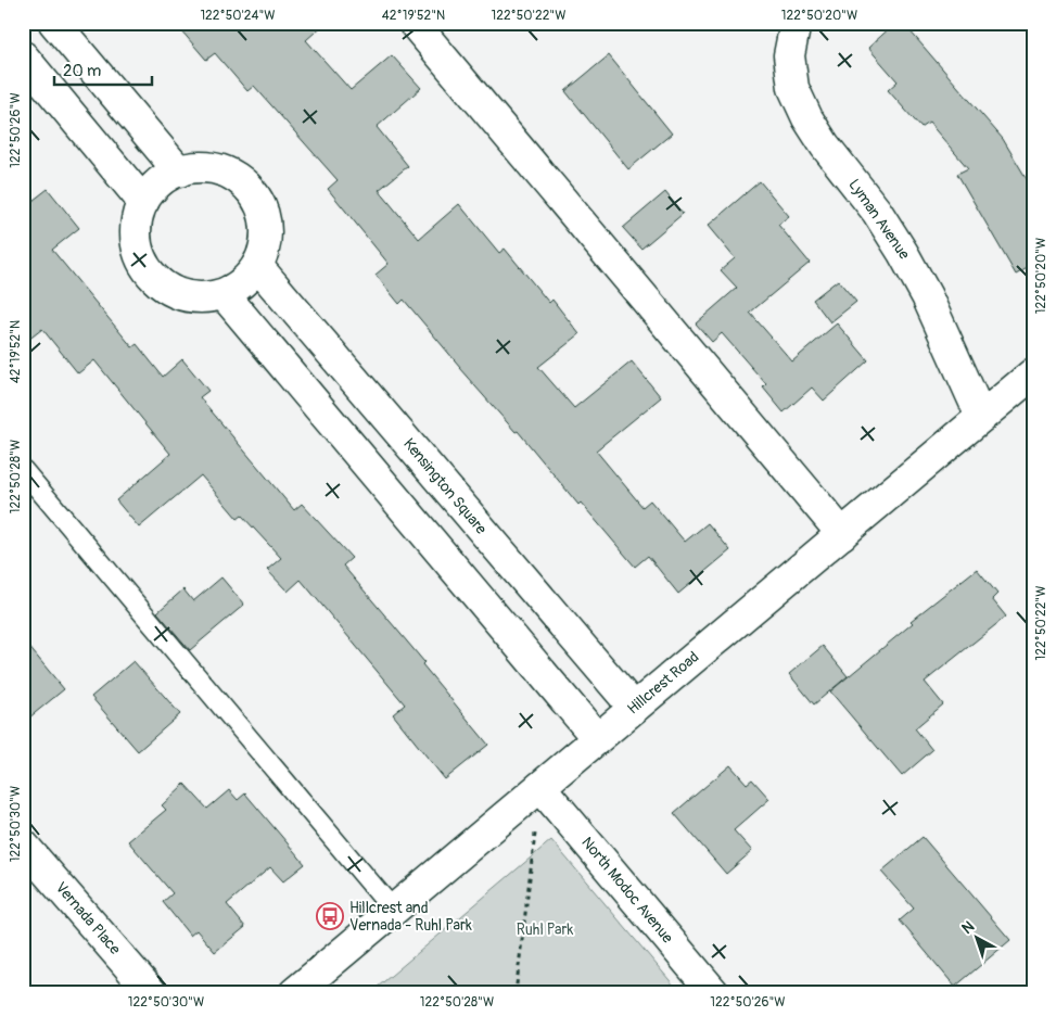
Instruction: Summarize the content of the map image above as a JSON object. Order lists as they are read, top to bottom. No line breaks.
{"streets":{"street":["Lyman Avenue","Kensington Square","Hillcrest Road","North Modoc Avenue","Vernada Place"]},"crossings":[["Lyman Avenue","Hillcrest Road"],["Kensington Square","Hillcrest Road"],["Hillcrest Road","North Modoc Avenue"]],"parks":["Ruhl Park"],"places":{"bus stop":["Hillcrest and Vernada - Ruhl Park"]},"scale_bar":"20 m","north":"top left","coordinates":["122°50'24\"W","42°19'52\"N","122°50'22\"W","122°50'20\"W","122°50'26\"W","122°50'28\"W","122°50'30\"W"]}
